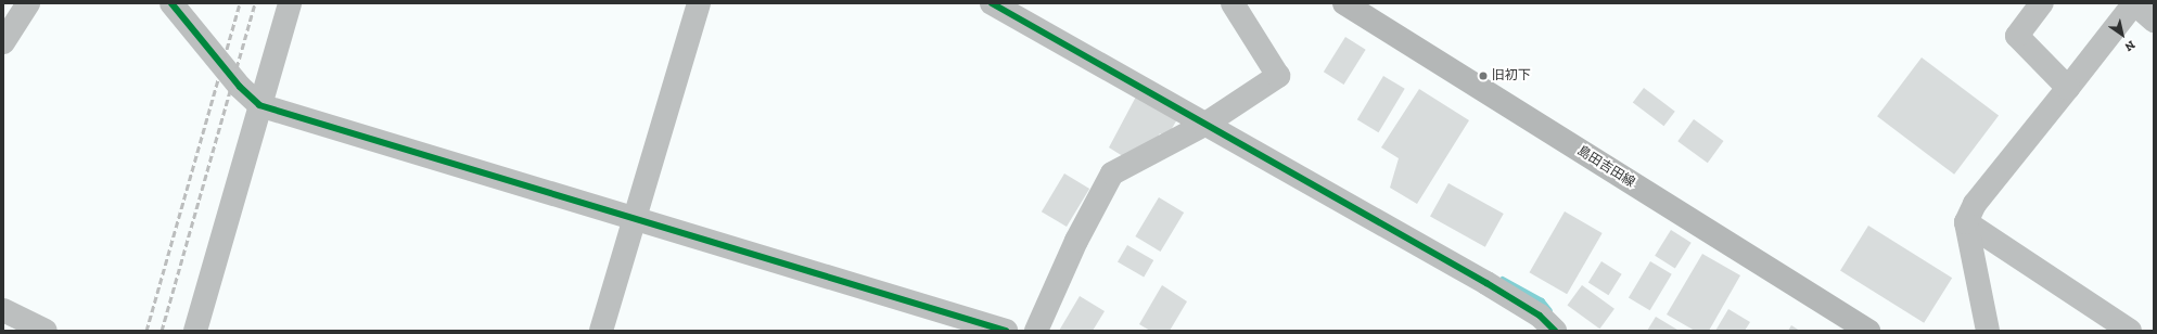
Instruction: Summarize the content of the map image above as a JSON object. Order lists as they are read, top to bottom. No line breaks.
{"streets":{"main road":["島田吉田線"]},"places":["旧初下"],"north":"bottom right"}
